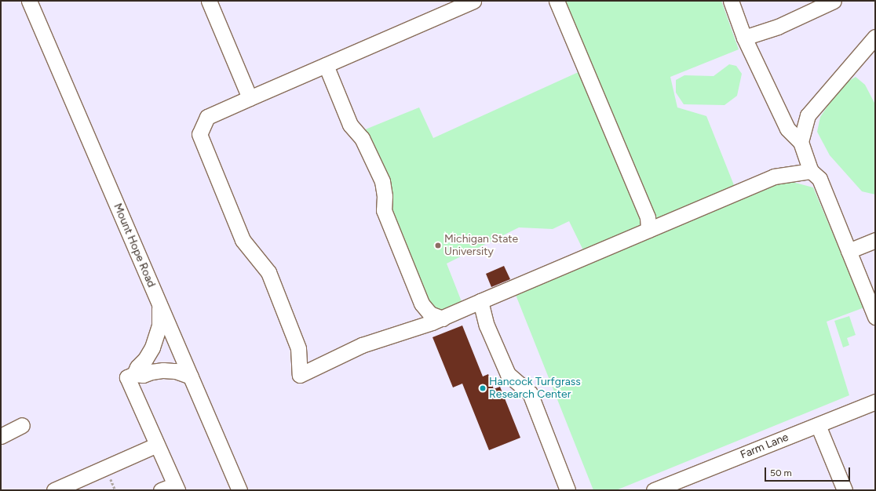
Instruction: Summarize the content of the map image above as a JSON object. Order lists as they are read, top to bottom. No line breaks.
{"streets":{"street":["Mount Hope Road","Farm Lane"]},"places":["Michigan State University","Hancock Turfgrass Research Center"],"scale_bar":"50 m"}
